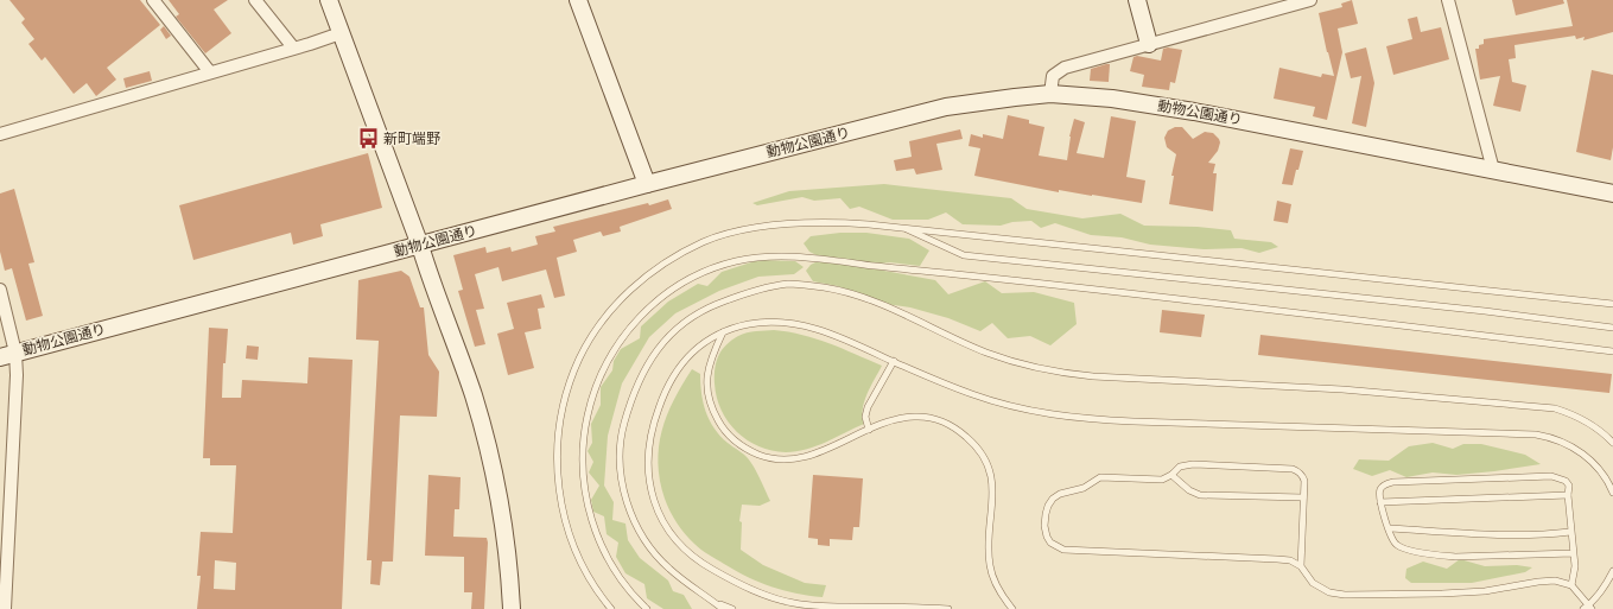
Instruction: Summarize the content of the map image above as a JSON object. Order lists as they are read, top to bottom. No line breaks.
{"streets":{"street":["動物公園通り"]},"places":{"bus stop":["新町端野"]}}
